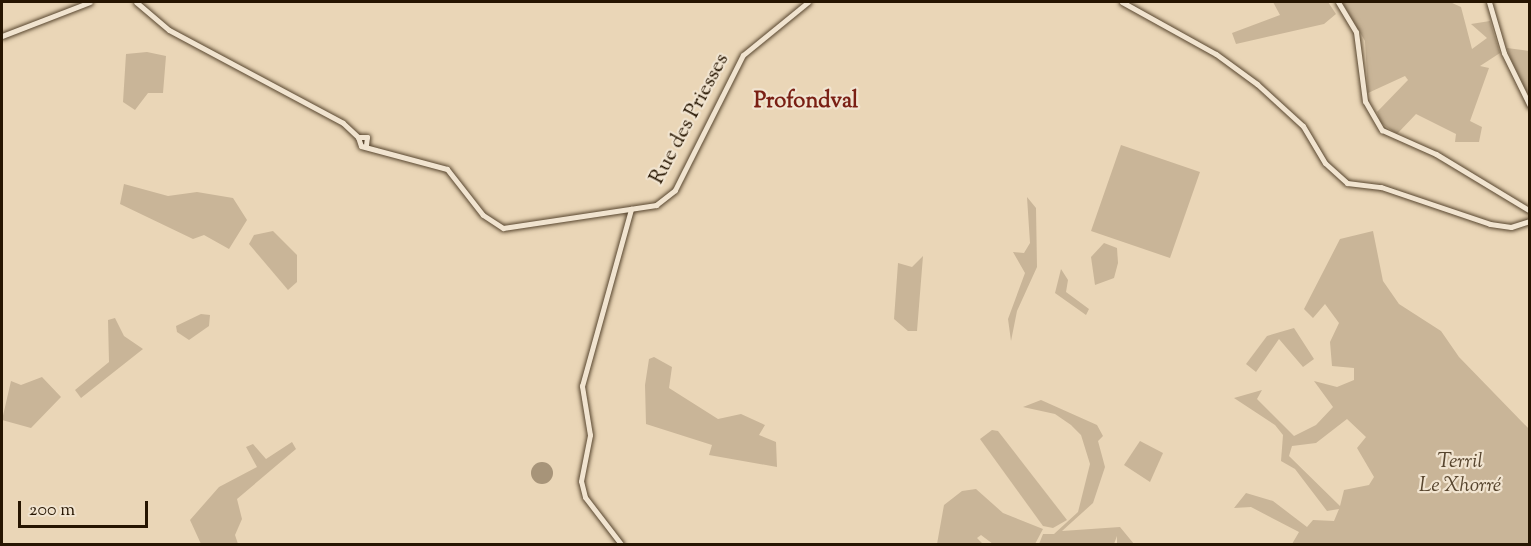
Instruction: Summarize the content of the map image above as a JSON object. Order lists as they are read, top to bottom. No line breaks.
{"streets":{"street":["Rue des Priesses"]},"districts":["Profondval"],"parks":["Terril Le Xhorré"],"scale_bar":"200 m"}
